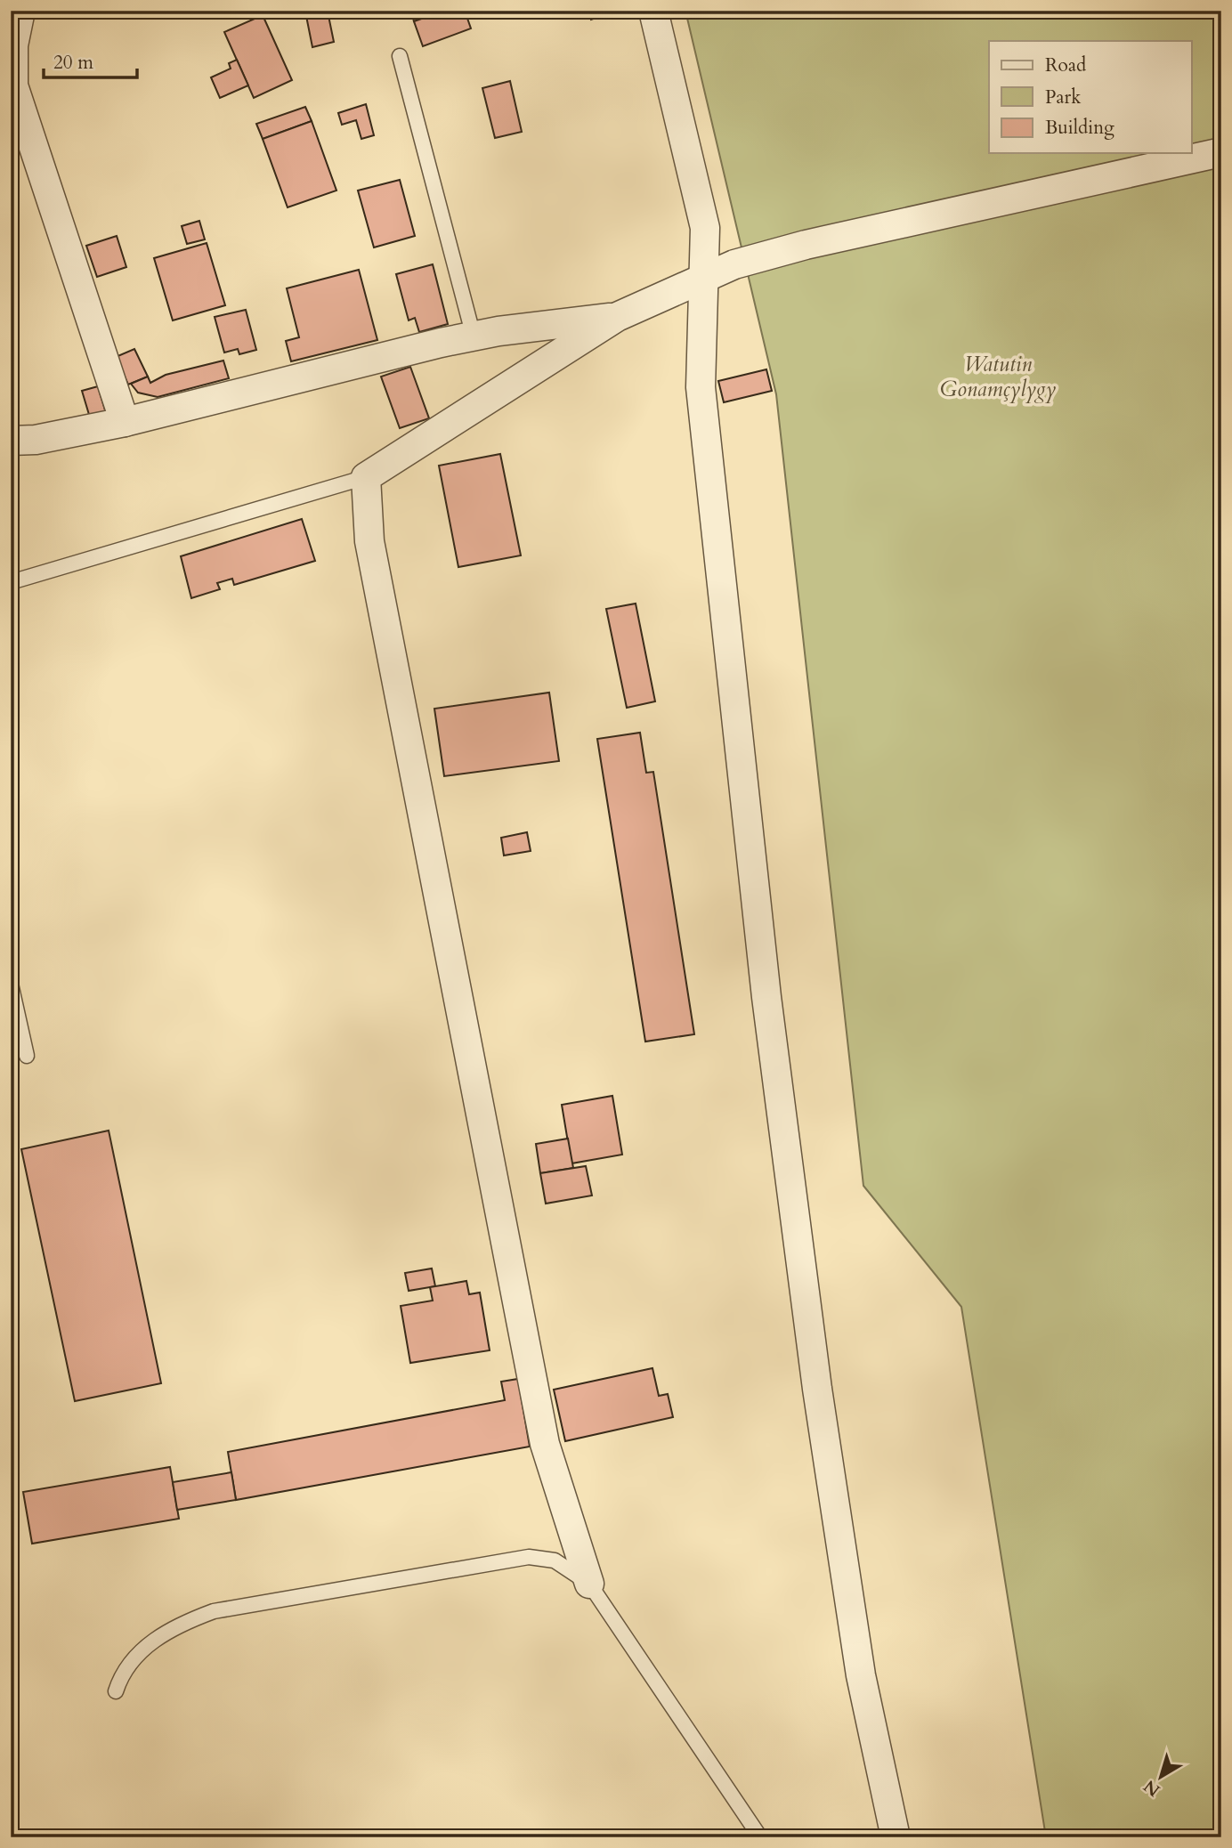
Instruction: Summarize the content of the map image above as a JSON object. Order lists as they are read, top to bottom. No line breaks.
{"parks":["Watutin Gonamçylygy"],"legend":["Road","Park","Building"],"scale_bar":"20 m","north":"bottom left"}
